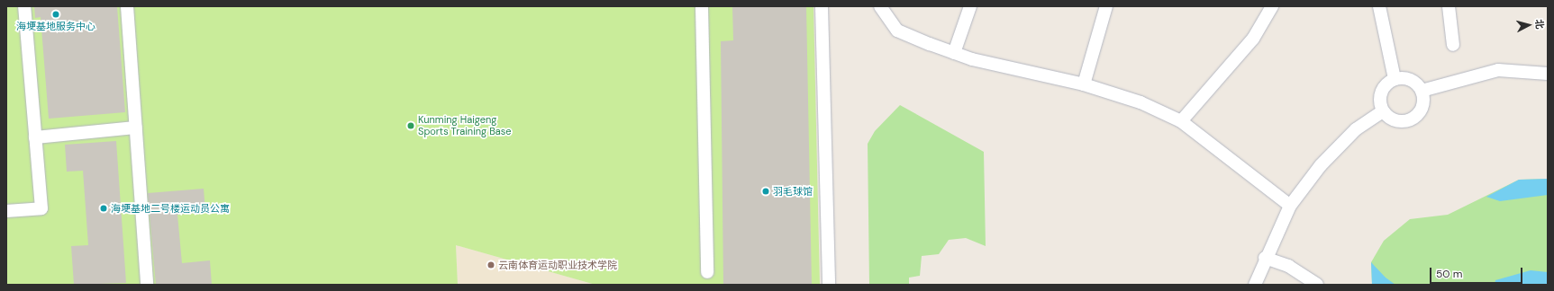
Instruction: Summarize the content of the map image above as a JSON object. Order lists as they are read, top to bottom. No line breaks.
{"places":["海埂基地服务中心","Kunming Haigeng Sports Training Base","羽毛球馆","海埂基地二号楼运动员公寓","云南体育运动职业技术学院"],"scale_bar":"50 m","north":"right"}
